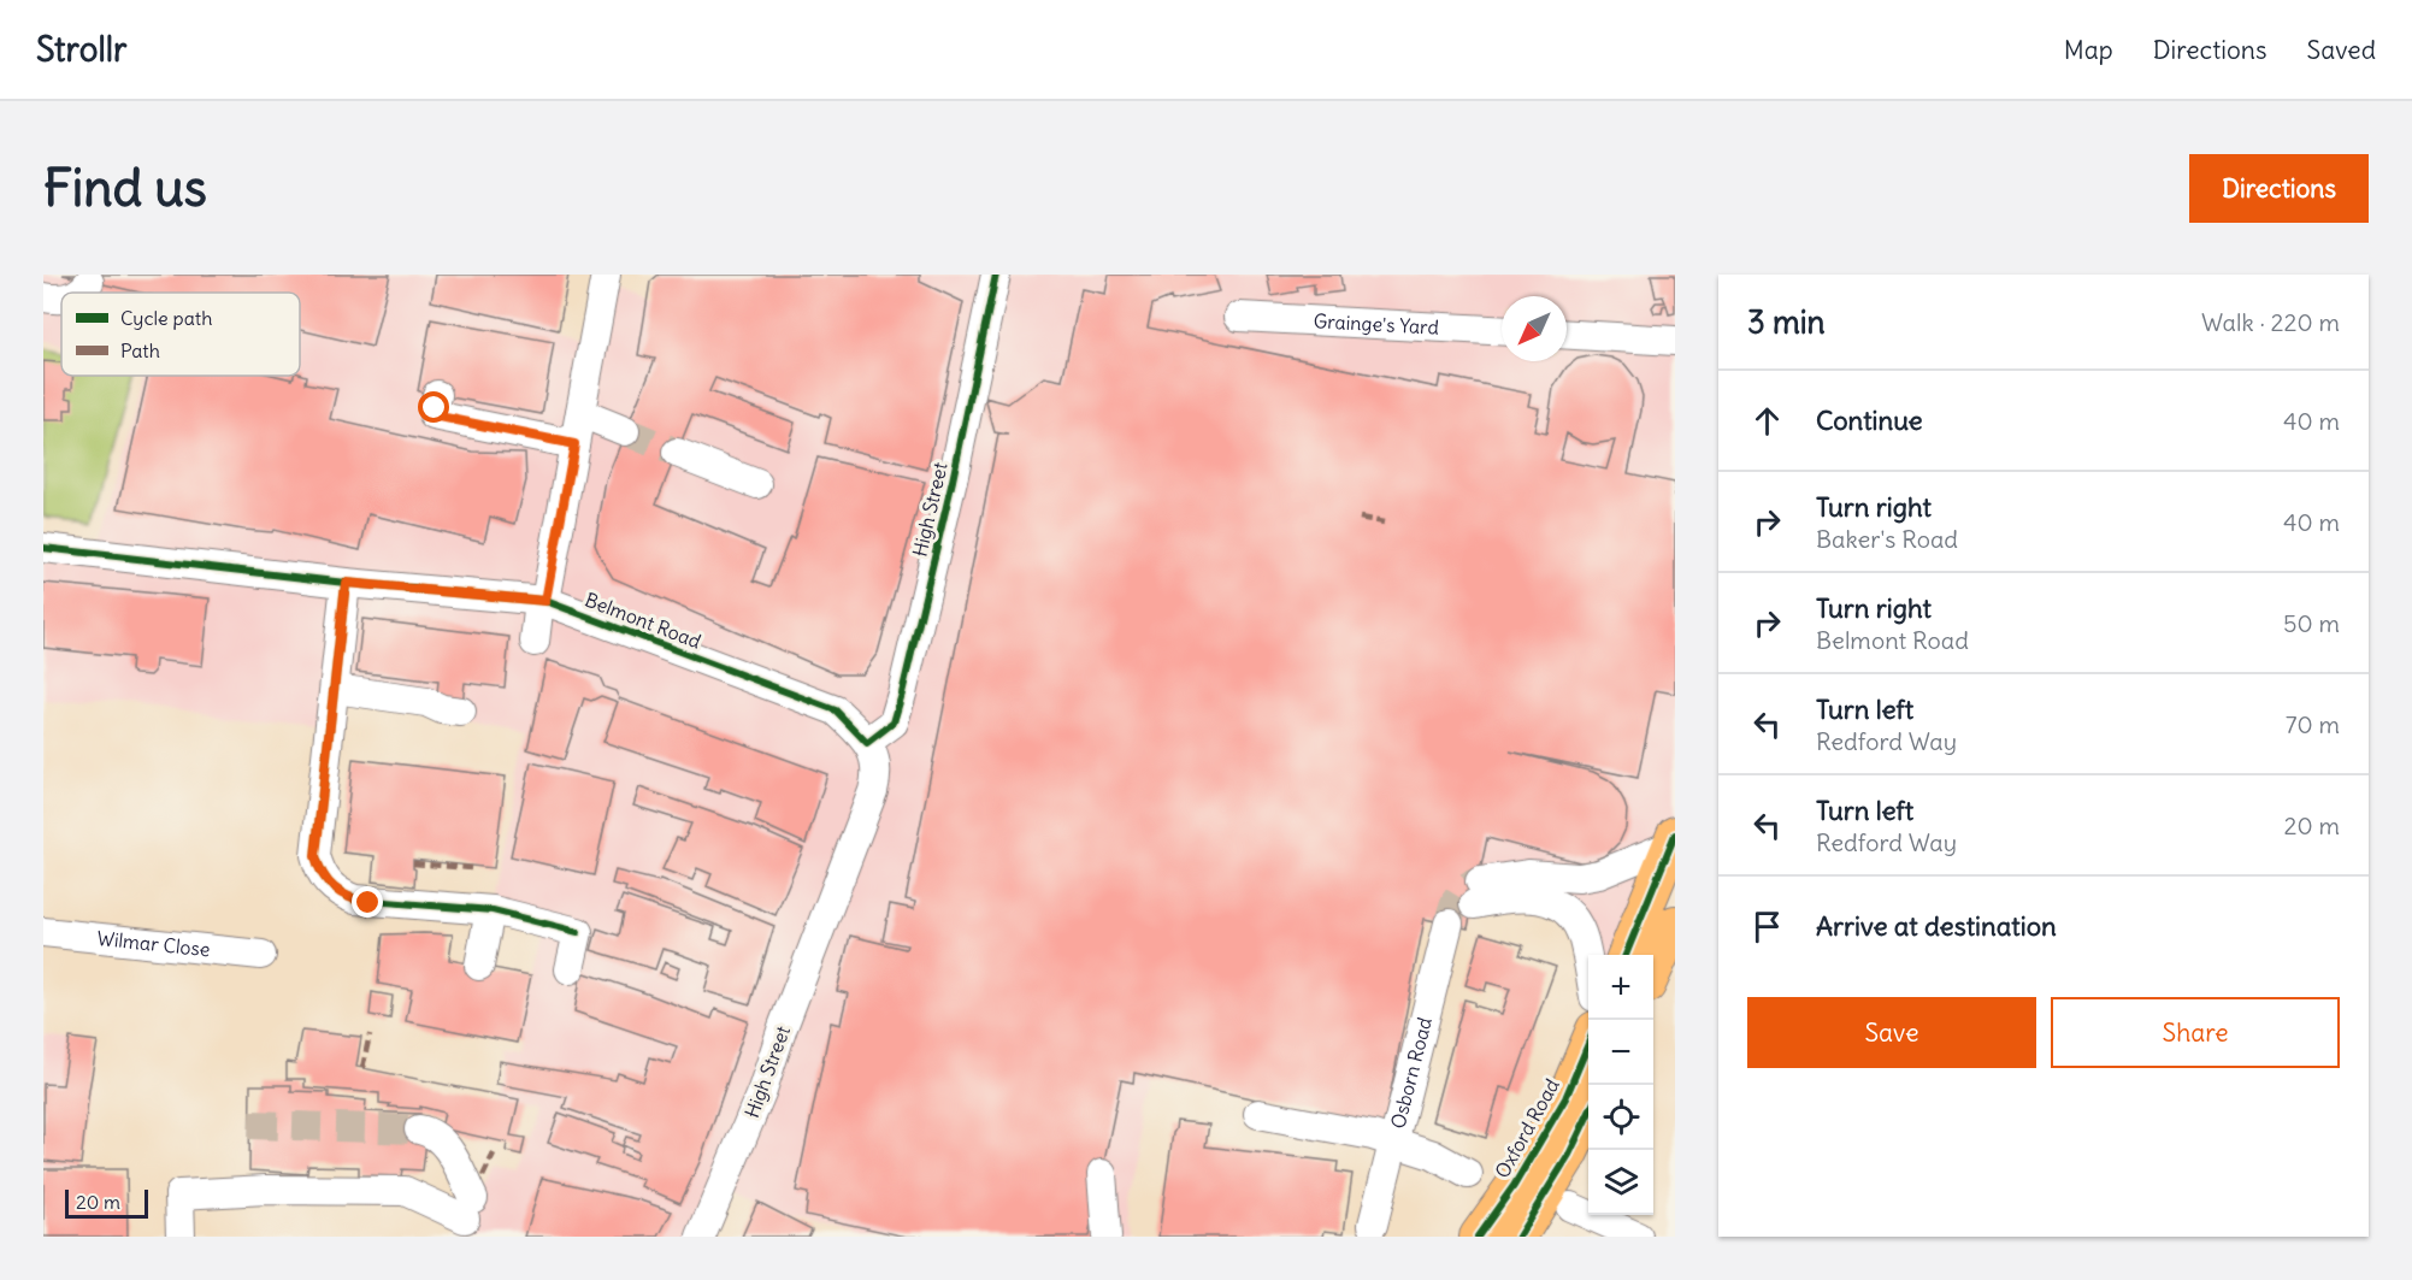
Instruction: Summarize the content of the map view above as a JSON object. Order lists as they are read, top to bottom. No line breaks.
{"streets":{"main road":["Oxford Road"],"street":["Grainge's Yard","High Street","Belmont Road","Wilmar Close","Osborn Road"]},"crossings":[["High Street","Belmont Road"]],"legend":["Cycle path","Path"],"scale_bar":"20 m","north":"bottom left","page":{"header":"Strollr","nav":["Map","Directions","Saved"],"buttons":["Directions",["Save","Share"]],"title":"Find us","heading":["3 min","Walk · 220 m"],"list":[["Continue","40 m"],["Turn right","Baker's Road","40 m"],["Turn right","Belmont Road","50 m"],["Turn left","Redford Way","70 m"],["Turn left","Redford Way","20 m"],"Arrive at destination"],"map_buttons":["+","−"],"scale":"20 m"}}
